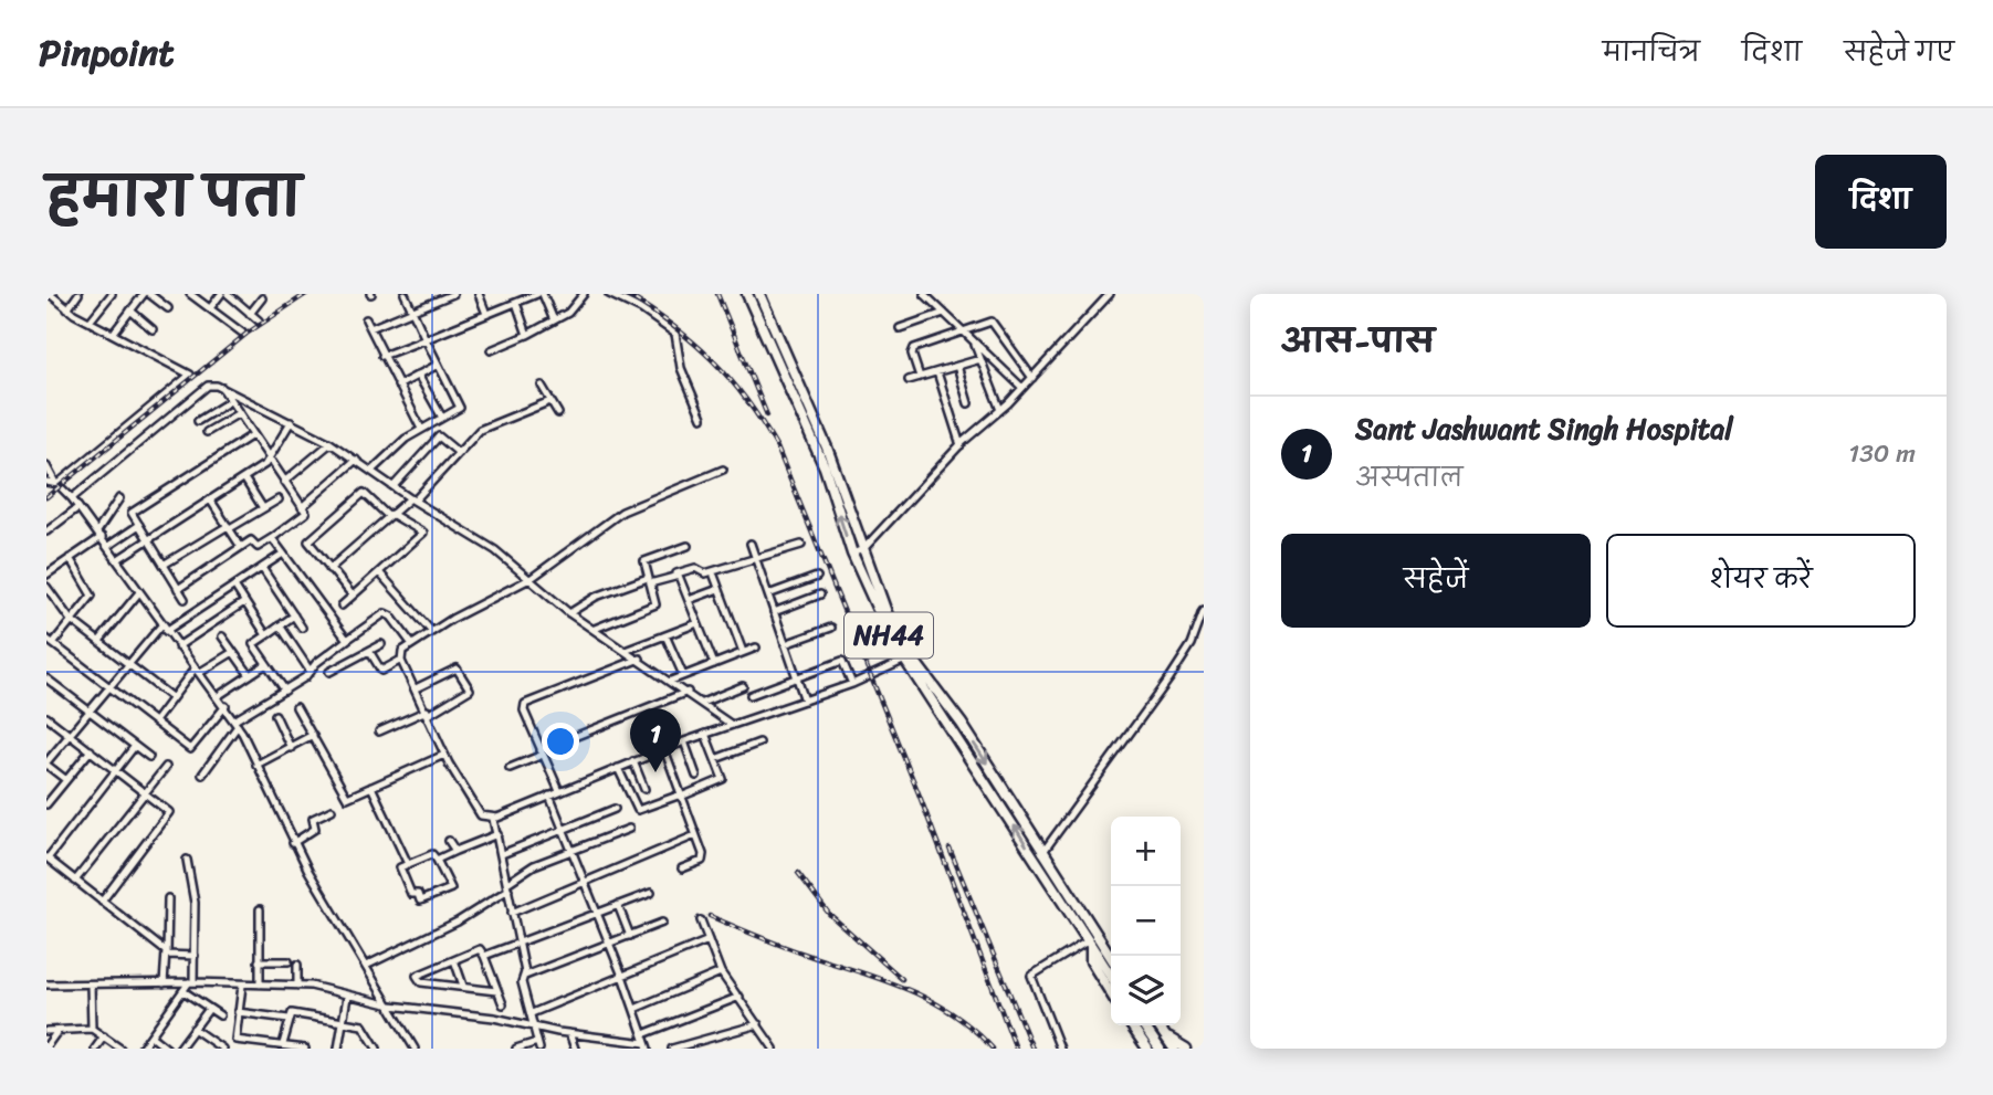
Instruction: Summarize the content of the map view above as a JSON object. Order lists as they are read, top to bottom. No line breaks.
{"streets":{"highway":["NH44"]},"page":{"header":"Pinpoint","nav":["मानचित्र","दिशा","सहेजे गए"],"title":"हमारा पता","buttons":["दिशा",["सहेजें","शेयर करें"]],"heading":"आस-पास","list":[{"mark":"1","name":"Sant Jashwant Singh Hospital","note":"अस्पताल","value":"130 m"}],"pins":"1","map_buttons":["+","−"]}}
